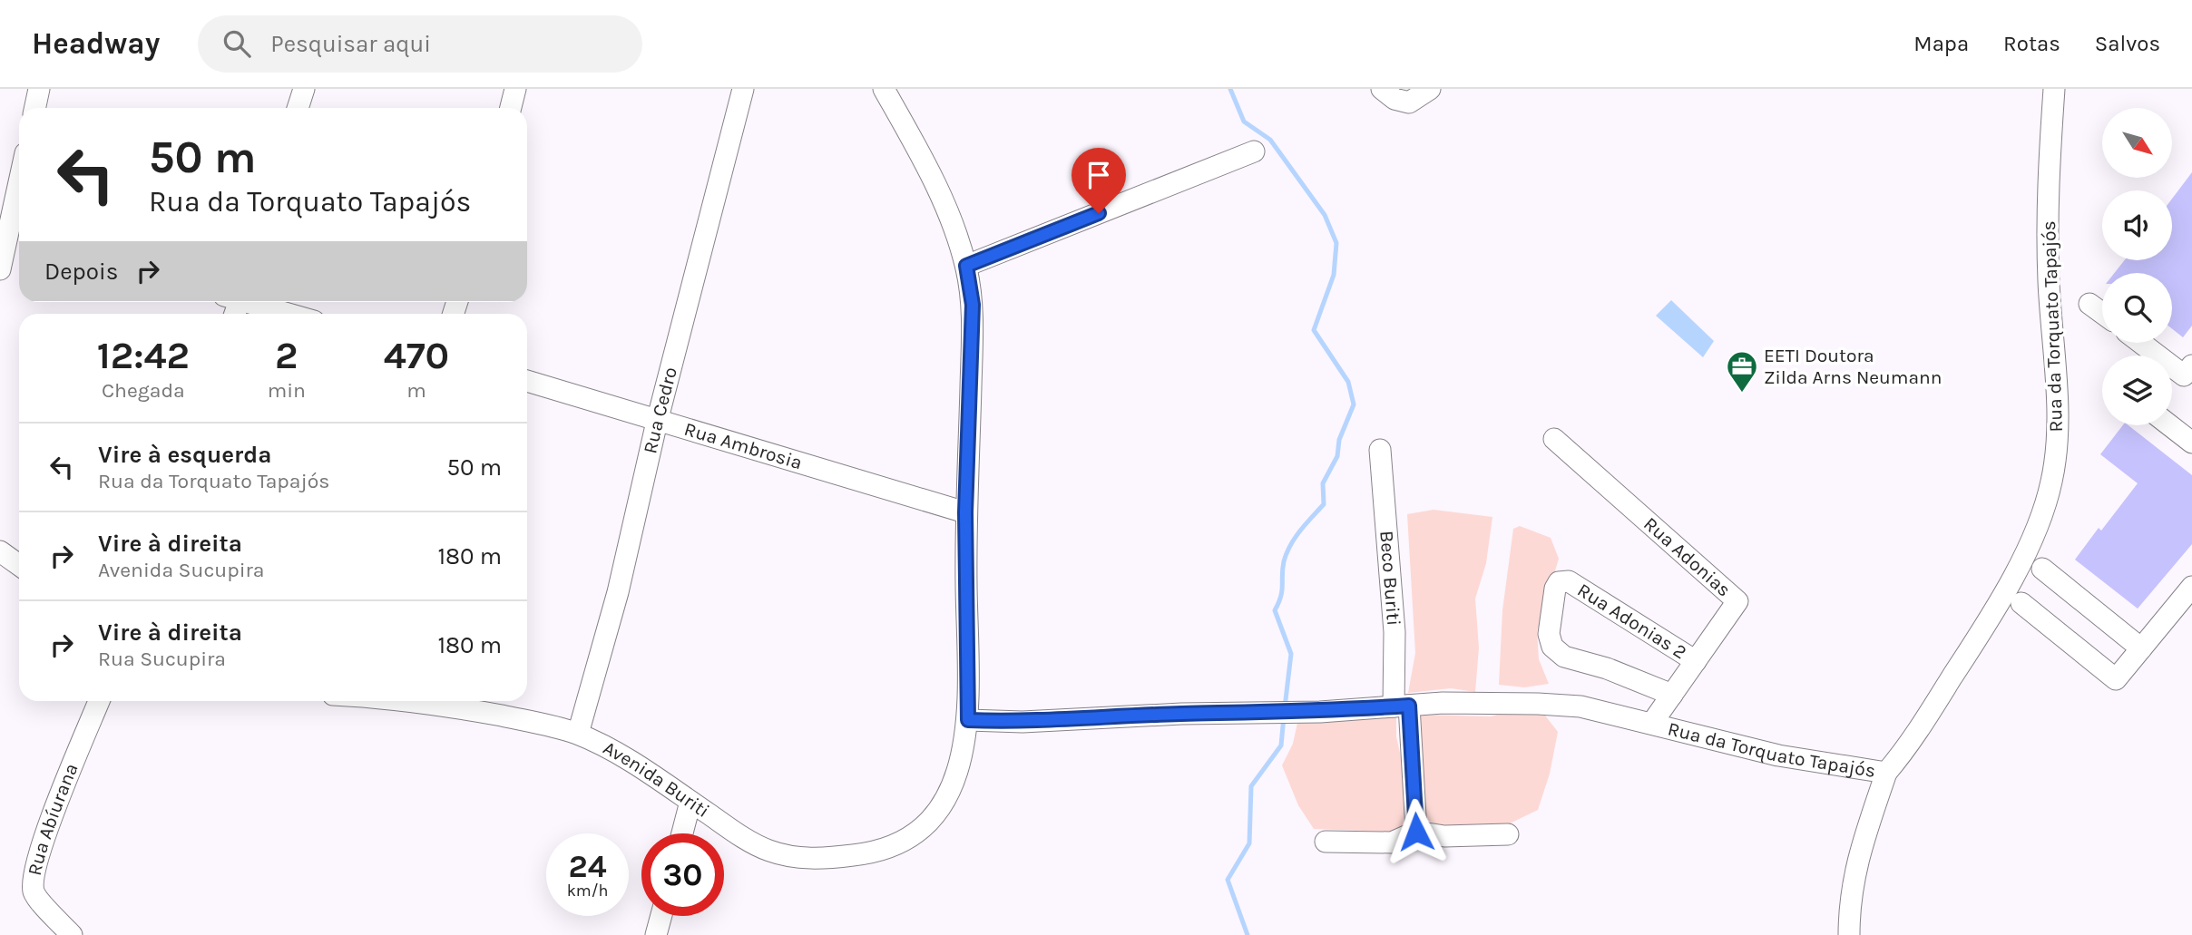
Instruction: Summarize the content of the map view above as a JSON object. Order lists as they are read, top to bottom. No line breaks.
{"streets":{"street":["Rua da Torquato Tapajós","Rua Cedro","Rua Ambrosia","Rua Adonias","Beco Buriti","Rua Adonias 2","Avenida Buriti","Rua Abíurana"]},"crossings":[["Rua da Torquato Tapajós","Rua Adonias"],["Rua da Torquato Tapajós","Beco Buriti"],["Rua da Torquato Tapajós","Avenida Buriti"],["Rua Cedro","Rua Ambrosia"],["Rua Cedro","Avenida Buriti"],["Rua Ambrosia","Avenida Buriti"],["Rua Adonias","Rua Adonias 2"]],"places":{"office":["EETI Doutora Zilda Arns Neumann"]},"north":"bottom right","page":{"header":"Headway","search":"Pesquisar aqui","nav":["Mapa","Rotas","Salvos"],"turn":["50 m","Rua da Torquato Tapajós"],"then":"Depois","eta":["12:42","Chegada","2","min","470","m"],"list":[{"name":"Vire à esquerda","note":"Rua da Torquato Tapajós","value":"50 m"},{"name":"Vire à direita","note":"Avenida Sucupira","value":"180 m"},{"name":"Vire à direita","note":"Rua Sucupira","value":"180 m"}],"speed":"24 km/h","limit":"30"}}
